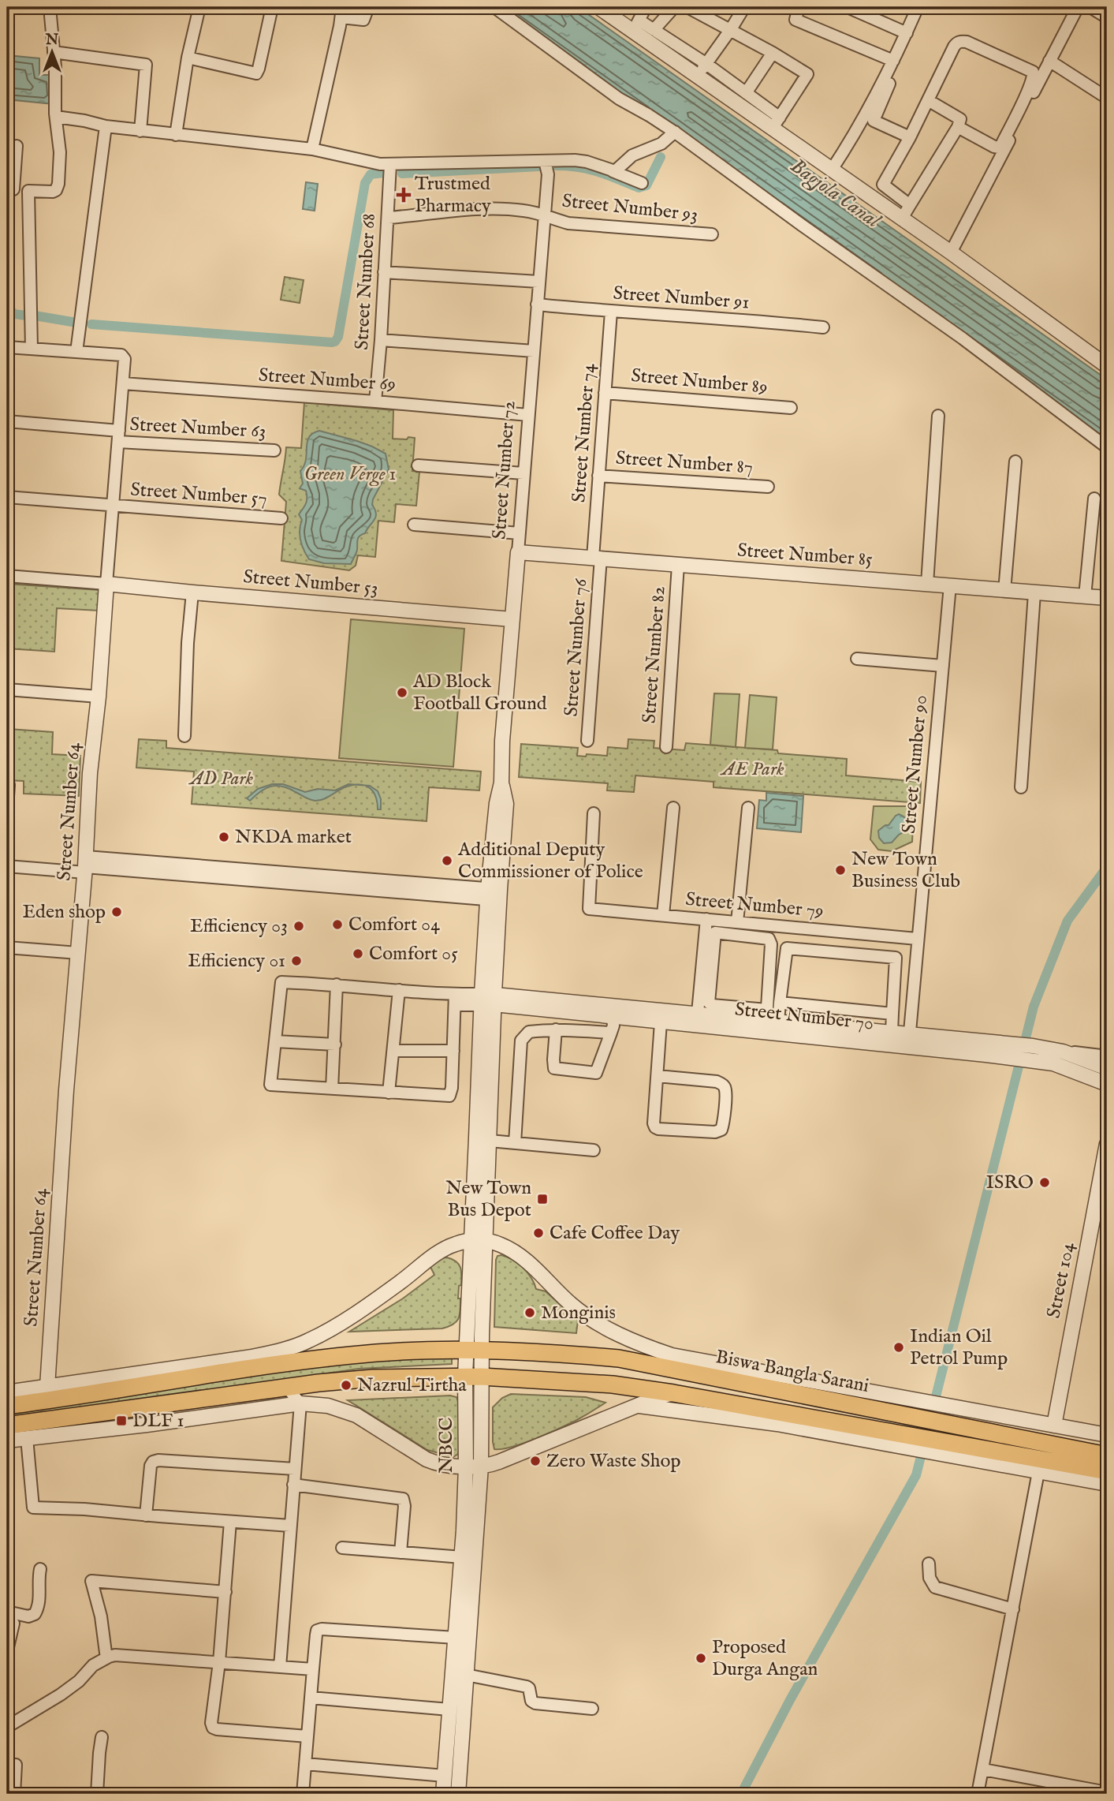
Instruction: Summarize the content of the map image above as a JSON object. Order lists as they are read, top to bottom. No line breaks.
{"streets":{"main road":["Biswa Bangla Sarani"],"street":["Street Number 93","Street Number 68","Street Number 91","Street Number 69","Street Number 89","Street Number 63","Street Number 74","Street Number 87","Street Number 72","Street Number 57","Street Number 85","Street Number 53","Street Number 76","Street Number 82","Street Number 90","Street Number 64","Street Number 79","Street Number 70","Street 104","NBCC"]},"crossings":[["Street Number 93","Street Number 68"],["Street Number 93","Street Number 72"],["Street Number 68","Street Number 69"],["Street Number 91","Street Number 74"],["Street Number 91","Street Number 72"],["Street Number 69","Street Number 72"],["Street Number 69","Street Number 64"],["Street Number 89","Street Number 74"],["Street Number 63","Street Number 64"],["Street Number 74","Street Number 87"],["Street Number 74","Street Number 85"],["Street Number 74","Street Number 76"],["Street Number 72","Street Number 85"],["Street Number 72","Street Number 53"],["Street Number 72","Street Number 70"],["Street Number 72","NBCC"],["Street Number 57","Street Number 64"],["Street Number 85","Street Number 76"],["Street Number 85","Street Number 82"],["Street Number 85","Street Number 90"],["Street Number 53","Street Number 64"],["Street Number 90","Street Number 79"],["Street Number 90","Street Number 70"],["Street Number 70","NBCC"],["Biswa Bangla Sarani","NBCC"]],"water":["Bagjola Canal"],"parks":["Green Verge 1","AE Park","AD Park"],"places":{"health":["Trustmed Pharmacy"],"other":["AD Block Football Ground","NKDA market","Additional Deputy Commissioner of Police","New Town Business Club","Eden shop","Comfort 04","Efficiency 03","Comfort 05","Efficiency 01","ISRO","Cafe Coffee Day","Monginis","Indian Oil Petrol Pump","Nazrul Tirtha","Zero Waste Shop","Proposed Durga Angan"],"transit":["New Town Bus Depot","DLF 1"]},"north":"top"}
